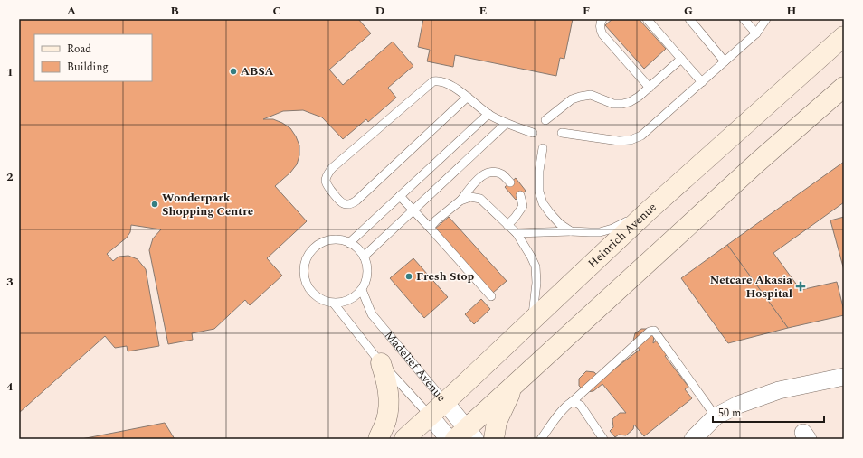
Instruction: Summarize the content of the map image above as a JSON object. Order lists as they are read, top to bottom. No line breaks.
{"streets":{"street":["Heinrich Avenue","Madelief Avenue"]},"crossings":[["Heinrich Avenue","Madelief Avenue"]],"places":{"other":["ABSA","Wonderpark Shopping Centre","Fresh Stop"],"health":["Netcare Akasia Hospital"]},"legend":["Road","Building"],"scale_bar":"50 m","grid":{"columns":["A","B","C","D","E","F","G","H"],"rows":["1","2","3","4"]}}
